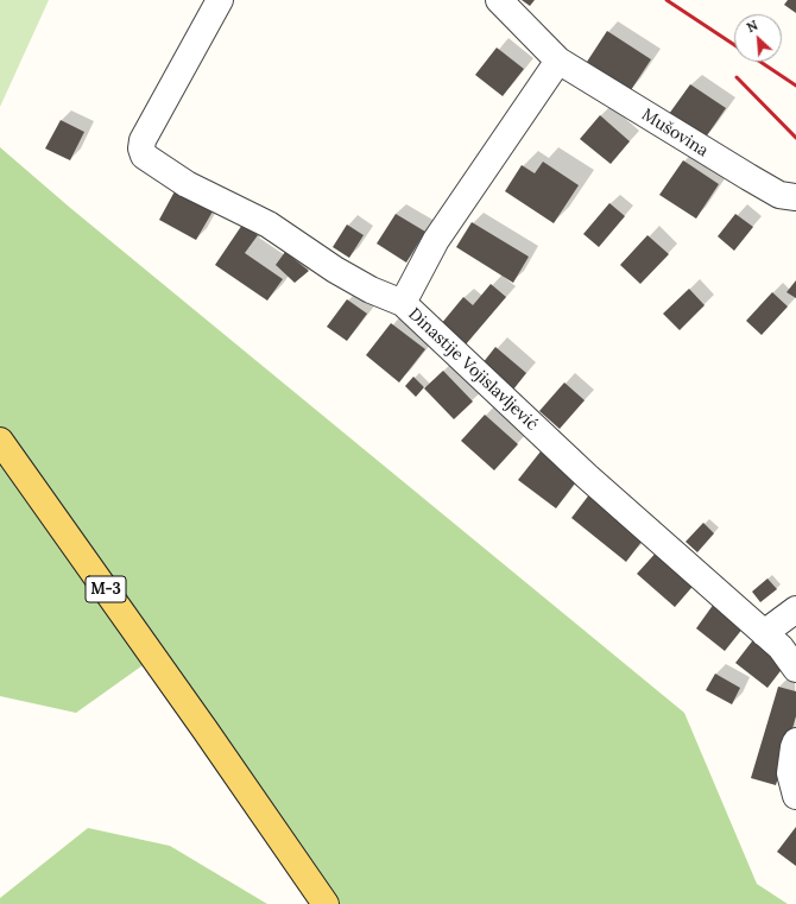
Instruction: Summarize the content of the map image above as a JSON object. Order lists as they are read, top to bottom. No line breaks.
{"streets":{"main road":["M-3"],"street":["Mušovina","Dinastije Vojislavljević"]},"crossings":[["Mušovina","Dinastije Vojislavljević"]],"north":"top left"}
